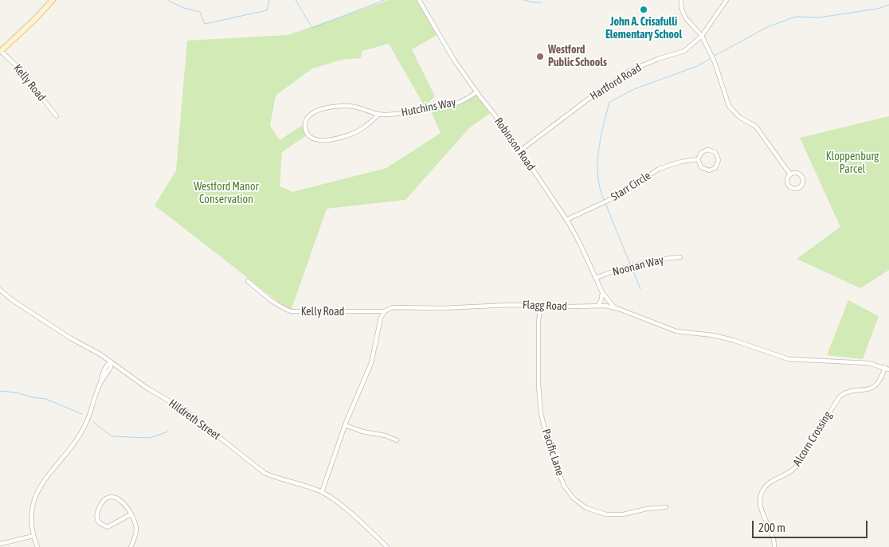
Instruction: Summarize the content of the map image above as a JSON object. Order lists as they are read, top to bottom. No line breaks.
{"streets":{"street":["Hartford Road","Kelly Road","Hutchins Way","Robinson Road","Starr Circle","Noonan Way","Flagg Road","Hildreth Street","Alcorn Crossing","Pacific Lane"]},"crossings":[["Hartford Road","Robinson Road"],["Kelly Road","Flagg Road"],["Hutchins Way","Robinson Road"],["Robinson Road","Starr Circle"],["Robinson Road","Noonan Way"],["Robinson Road","Flagg Road"],["Flagg Road","Alcorn Crossing"],["Flagg Road","Pacific Lane"]],"parks":["Kloppenburg Parcel","Westford Manor Conservation"],"places":["John A. Crisafulli Elementary School","Westford Public Schools"],"scale_bar":"200 m"}
